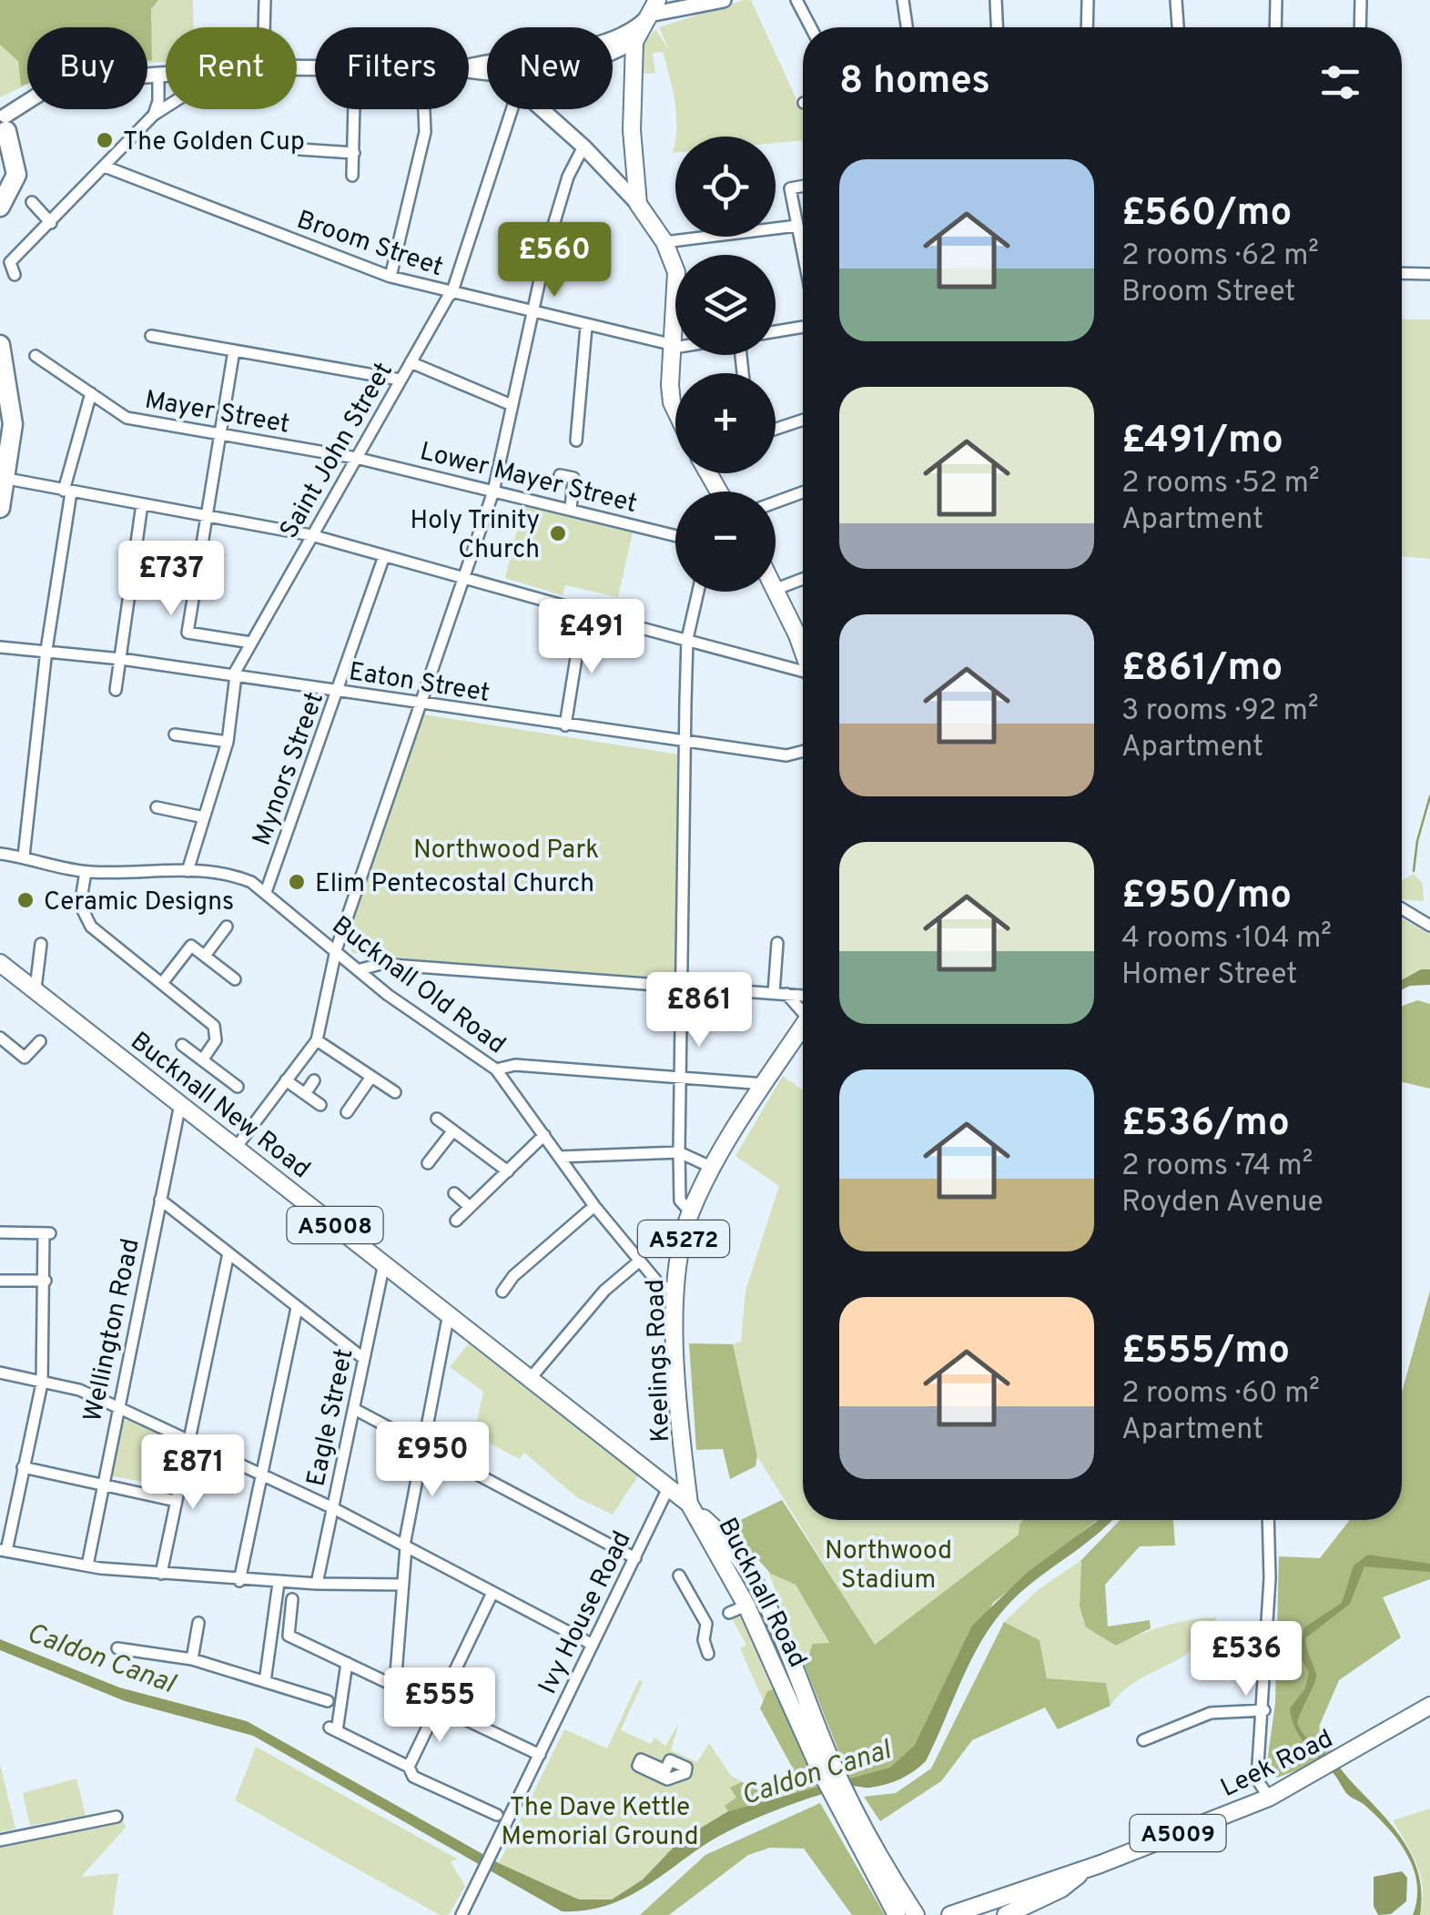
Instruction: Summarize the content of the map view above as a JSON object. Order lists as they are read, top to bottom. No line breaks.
{"streets":{"main road":["Bucknall New Road","A5008","A5272","Keelings Road","Bucknall Road","Leek Road","A5009"],"street":["Broom Street","Mayer Street","Saint John Street","Lower Mayer Street","Eaton Street","Mynors Street","Bucknall Old Road","Wellington Road","Eagle Street","Ivy House Road"]},"crossings":[["Broom Street","Saint John Street"],["Mayer Street","Saint John Street"],["Mayer Street","Lower Mayer Street"],["Saint John Street","Lower Mayer Street"],["Saint John Street","Eaton Street"],["Eaton Street","Mynors Street"],["Mynors Street","Bucknall Old Road"],["Bucknall Old Road","Keelings Road"],["Bucknall New Road","A5008"],["Bucknall New Road","Wellington Road"],["Bucknall New Road","Eagle Street"],["Bucknall New Road","Ivy House Road"],["A5008","Keelings Road"],["A5008","Bucknall Road"],["A5008","Ivy House Road"],["Keelings Road","Bucknall Road"],["Leek Road","A5009"]],"water":["Caldon Canal"],"parks":["Northwood Park","Northwood Stadium","The Dave Kettle Memorial Ground"],"places":["The Golden Cup","Holy Trinity Church","Elim Pentecostal Church","Ceramic Designs"],"page":{"chip":["Buy","Rent","Filters","New"],"heading":"8 homes","map_buttons":["+","−"],"list":[{"name":"£560/mo","note":"2 rooms · 62 m² · Broom Street"},{"name":"£491/mo","note":"2 rooms · 52 m² · Apartment"},{"name":"£861/mo","note":"3 rooms · 92 m² · Apartment"},{"name":"£950/mo","note":"4 rooms · 104 m² · Homer Street"},{"name":"£536/mo","note":"2 rooms · 74 m² · Royden Avenue"},{"name":"£555/mo","note":"2 rooms · 60 m² · Apartment"}],"price":["£560","£737","£491","£861","£950","£871","£536","£555"]}}
